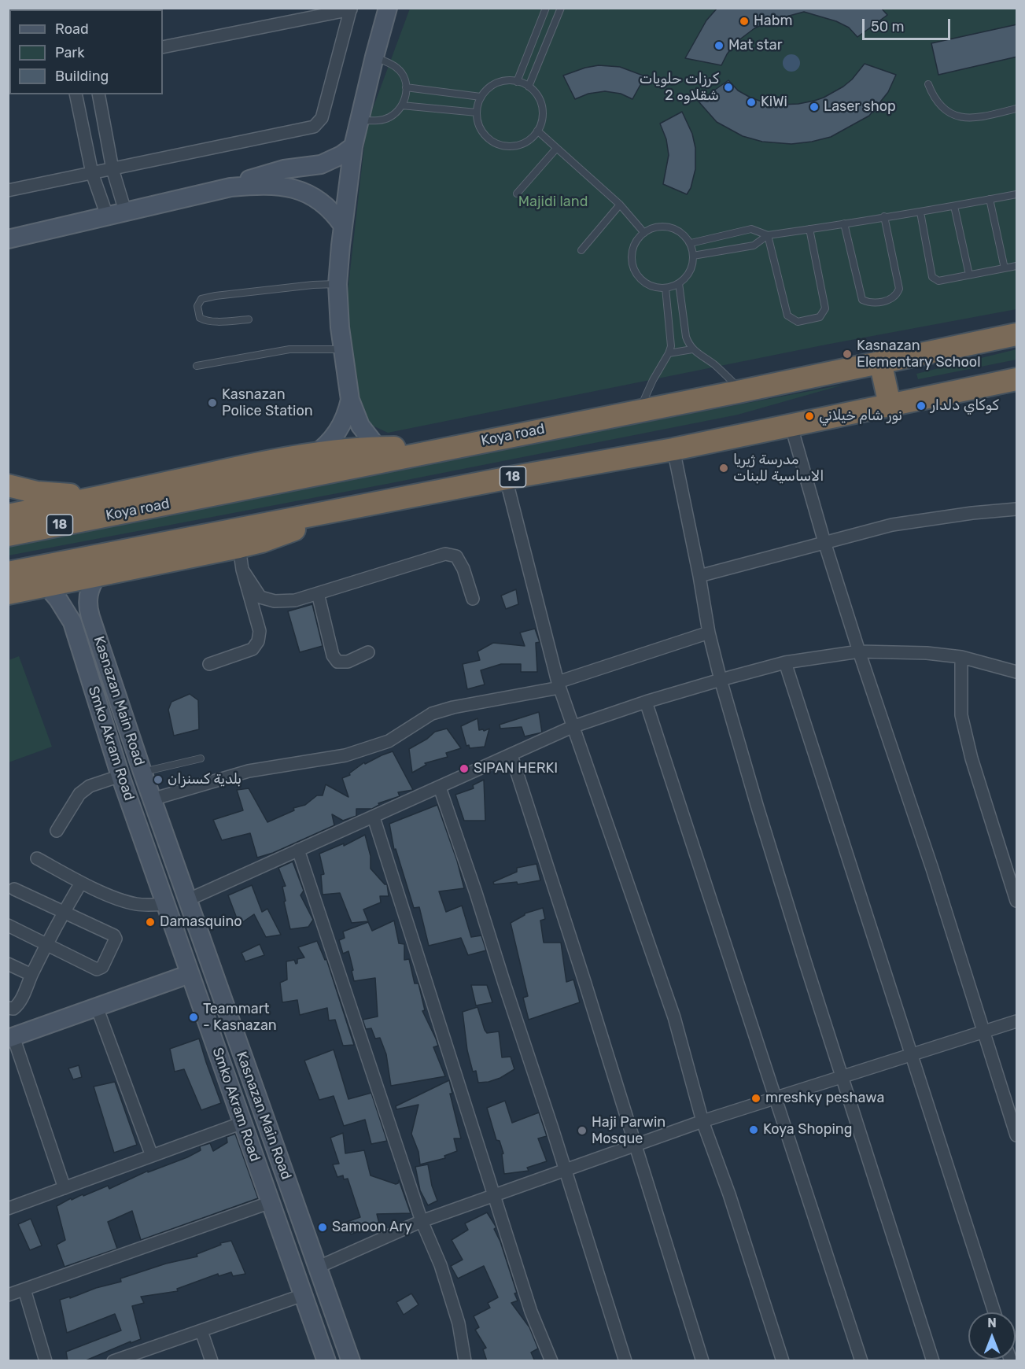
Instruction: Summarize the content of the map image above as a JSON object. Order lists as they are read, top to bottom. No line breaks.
{"streets":{"highway":["Koya road","18"],"street":["Kasnazan Main Road","Smko Akram Road"]},"parks":["Majidi land"],"places":["Habm","Mat star","كرزات حلويات شقلاوه 2","KiWi","Laser shop","Kasnazan Elementary School","Kasnazan Police Station","كوكاي دلدار","نور شام خيلاني","مدرسة ژيريا الاساسية للبنات","SIPAN HERKI","بلدية كسنزان","Damasquino","Teammart - Kasnazan","mreshky peshawa","Koya Shoping","Haji Parwin Mosque","Samoon Ary"],"legend":["Road","Park","Building"],"scale_bar":"50 m","north":"top"}
